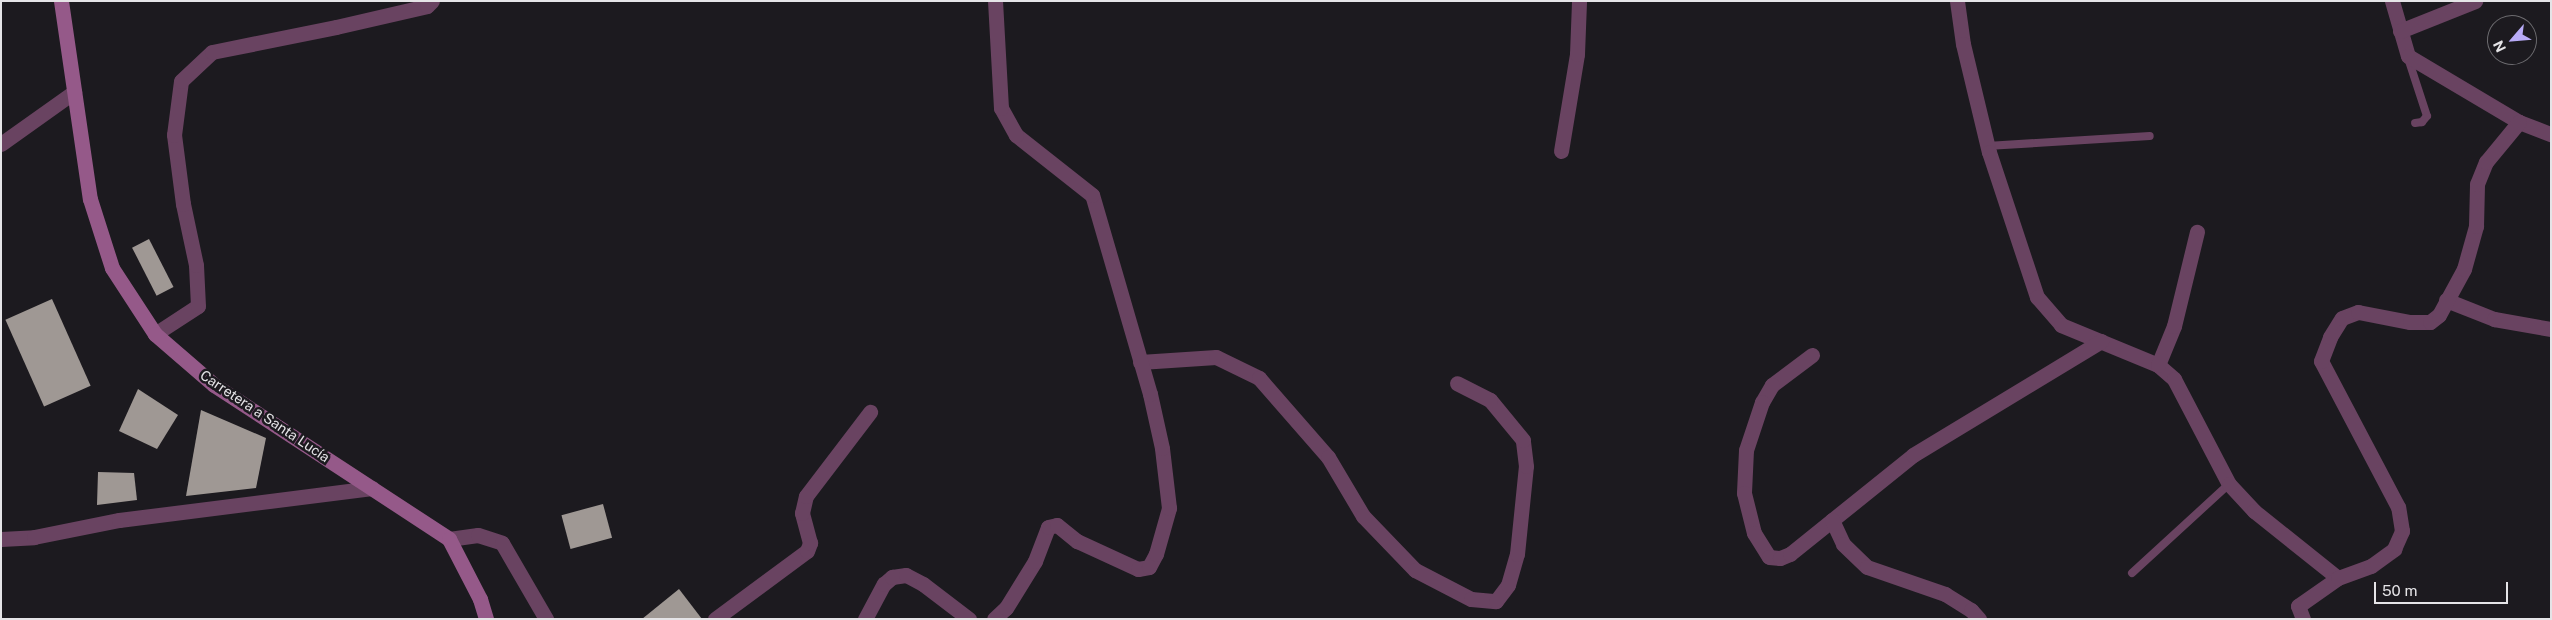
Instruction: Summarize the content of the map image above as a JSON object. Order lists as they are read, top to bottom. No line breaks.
{"streets":{"main road":["Carretera a Santa Lucía"]},"scale_bar":"50 m","north":"bottom left"}
